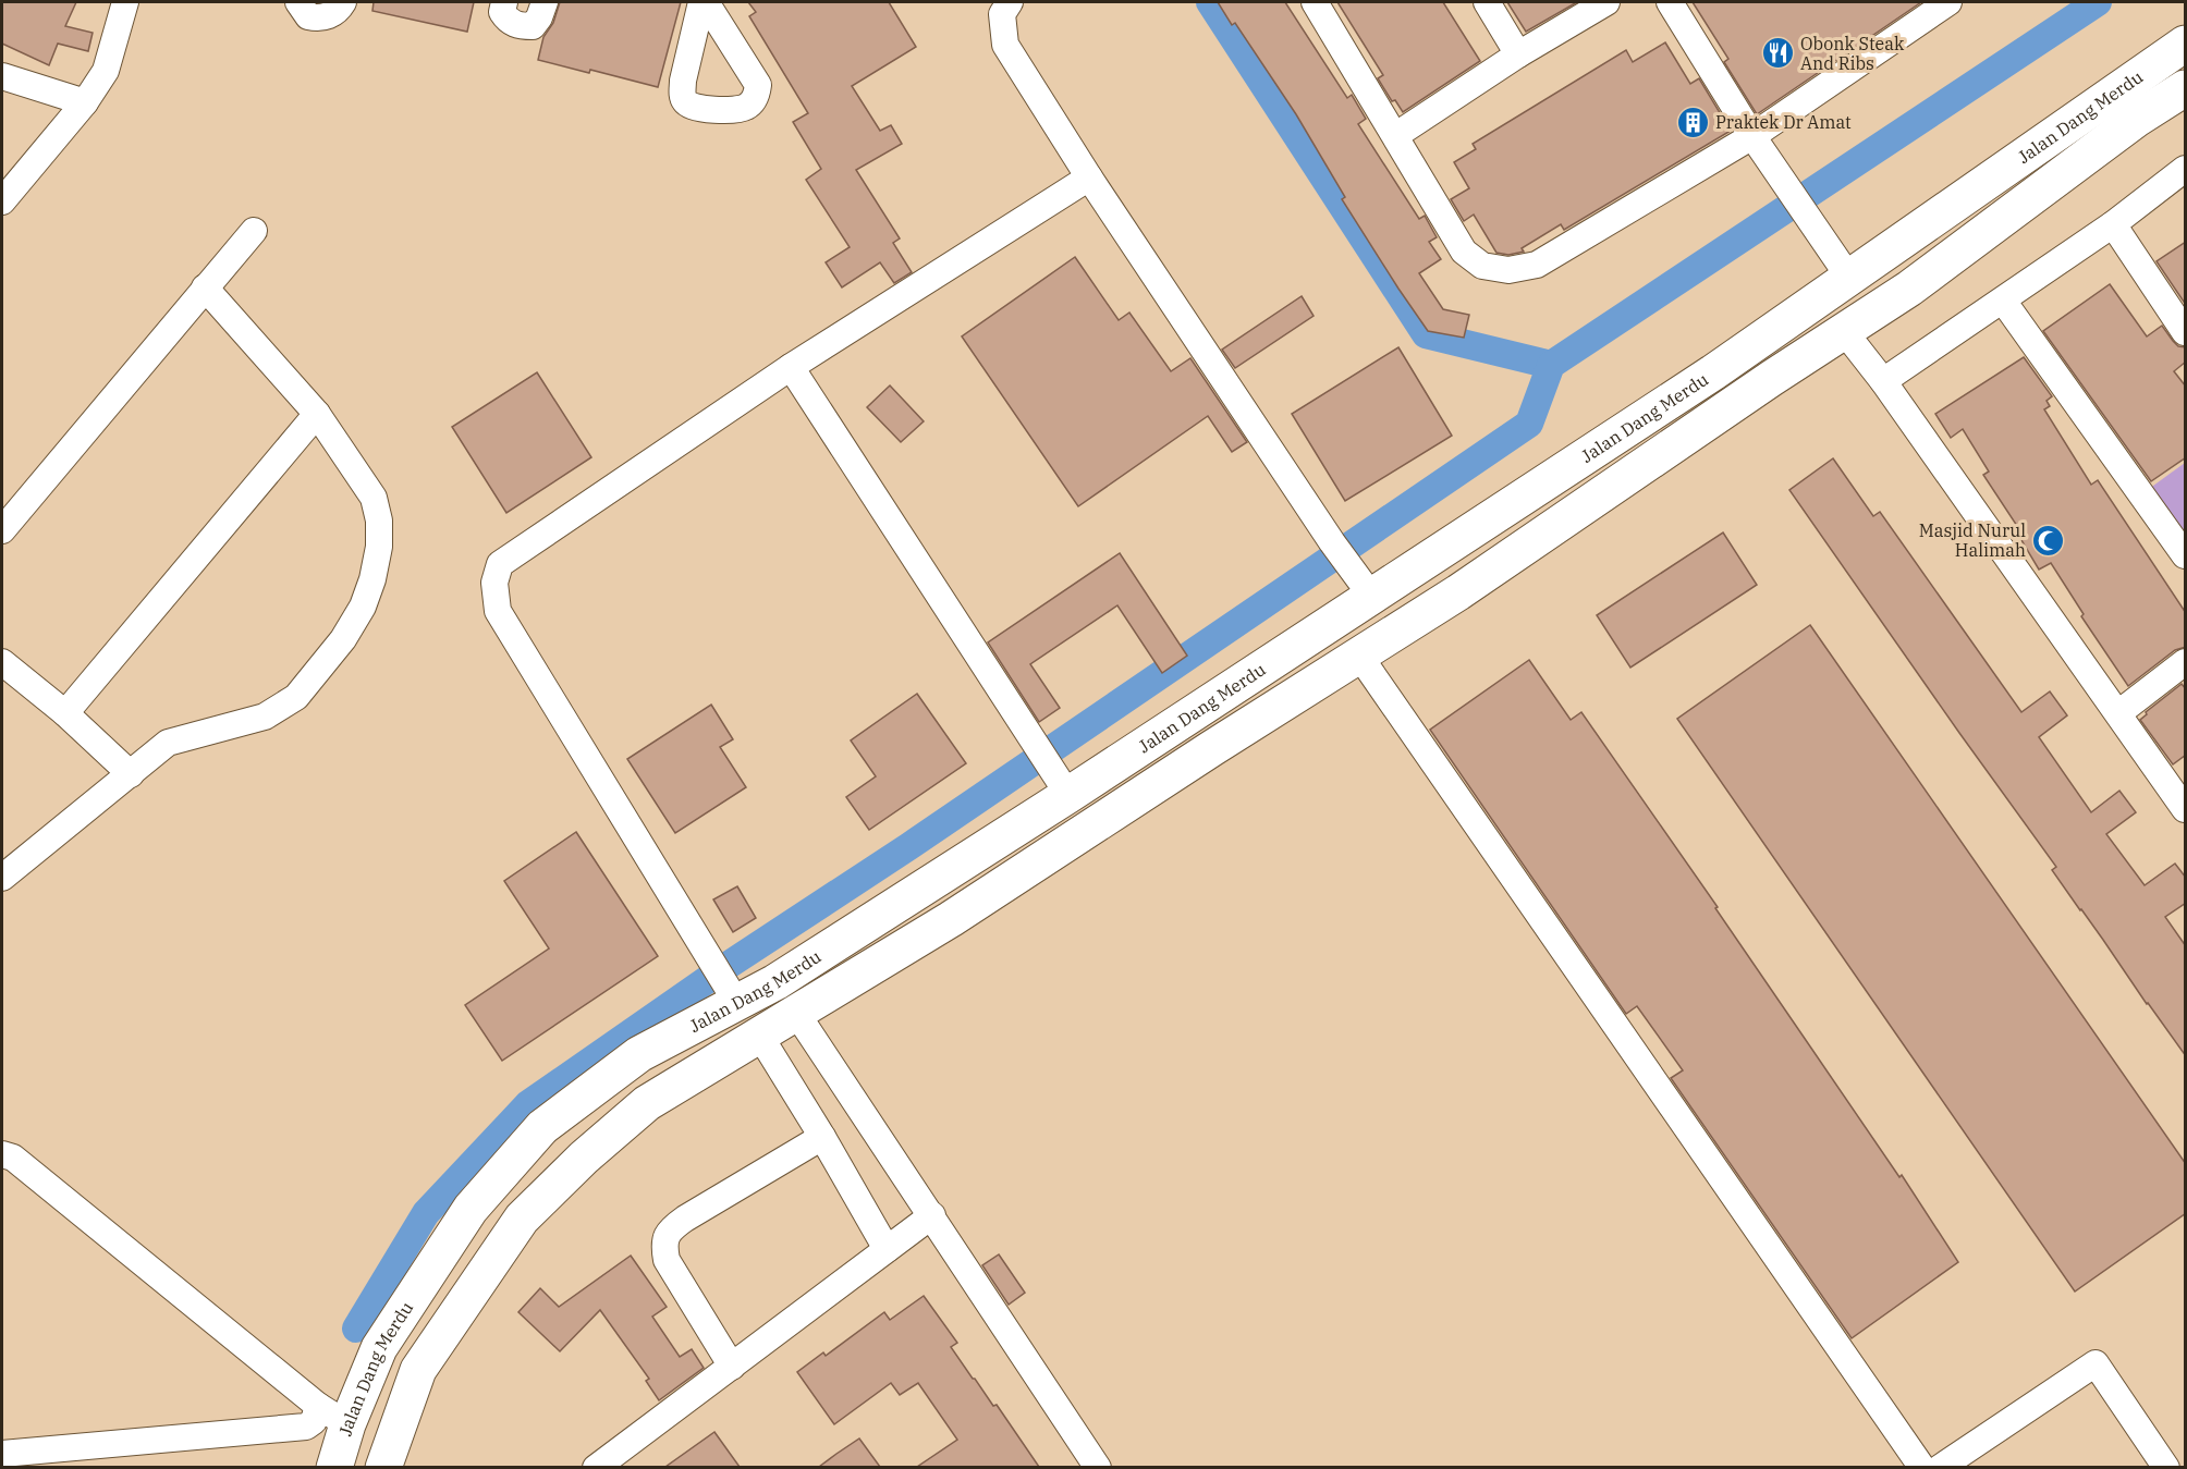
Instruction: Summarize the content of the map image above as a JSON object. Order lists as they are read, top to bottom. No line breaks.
{"streets":{"main road":["Jalan Dang Merdu"]},"places":{"restaurant":["Obonk Steak And Ribs"],"building":["Praktek Dr Amat"],"mosque":["Masjid Nurul Halimah"]}}
